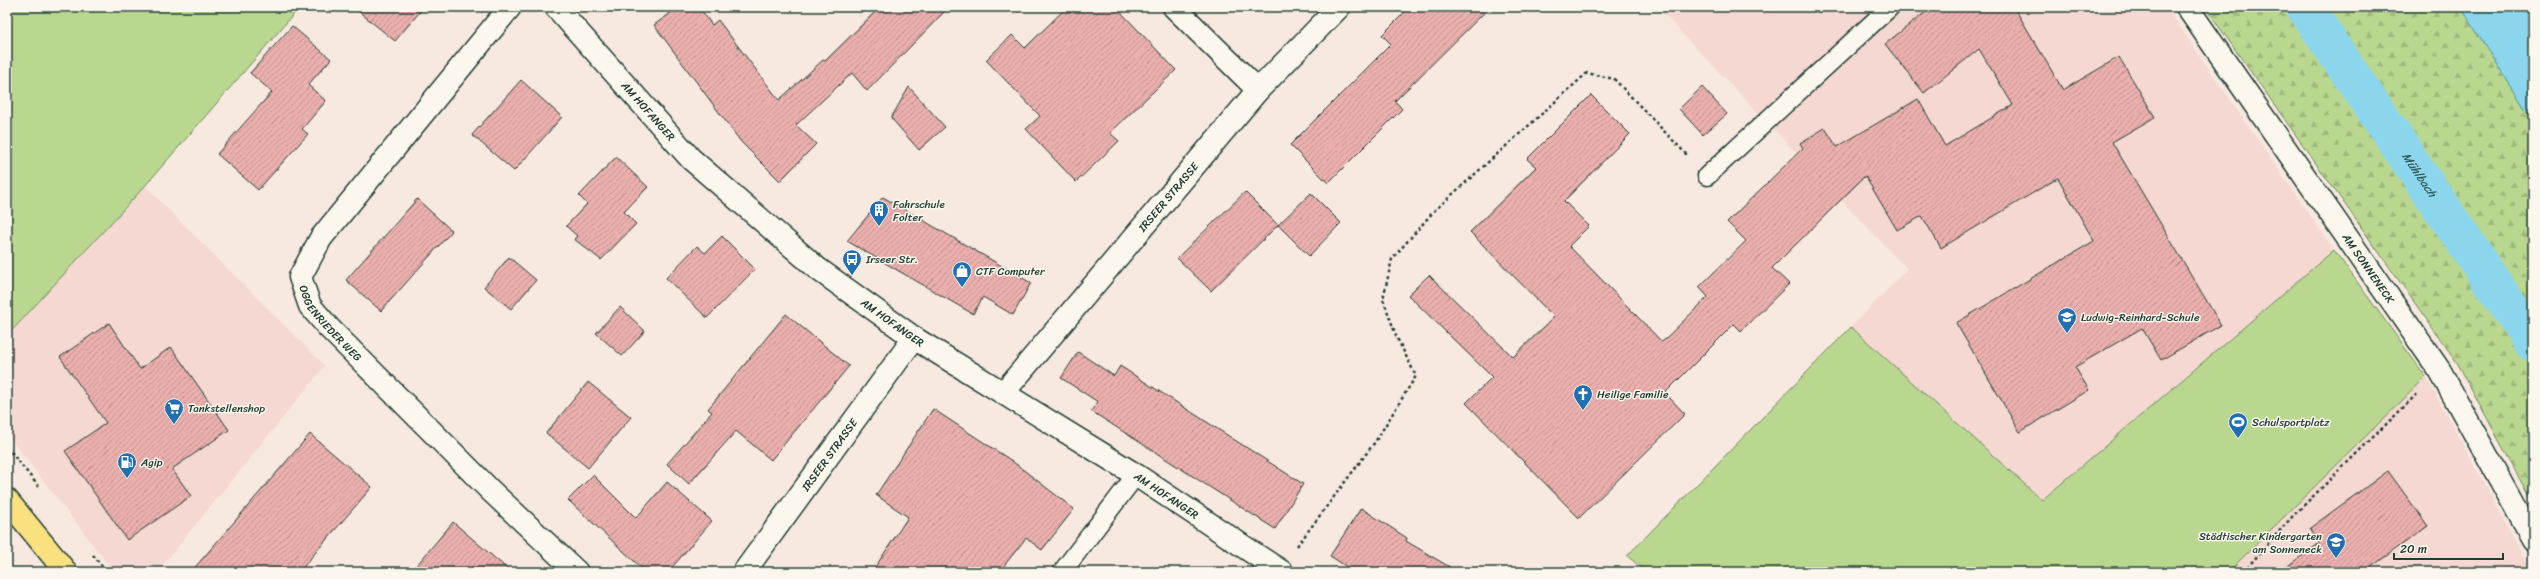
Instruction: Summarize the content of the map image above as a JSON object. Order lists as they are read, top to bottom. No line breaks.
{"streets":{"street":["AM HOFANGER","IRSEER STRASSE","AM SONNENECK","OGGENRIEDER WEG"]},"crossings":[["AM HOFANGER","IRSEER STRASSE"]],"water":["Mühlbach"],"places":{"building":["Fahrschule Folter"],"bus stop":["Irseer Str."],"shop":["CTF Computer"],"school or university":["Ludwig-Reinhard-Schule","Städtischer Kindergarten am Sonneneck"],"church":["Heilige Familie"],"supermarket":["Tankstellenshop"],"sports":["Schulsportplatz"],"fuel station":["Agip"]},"scale_bar":"20 m"}
